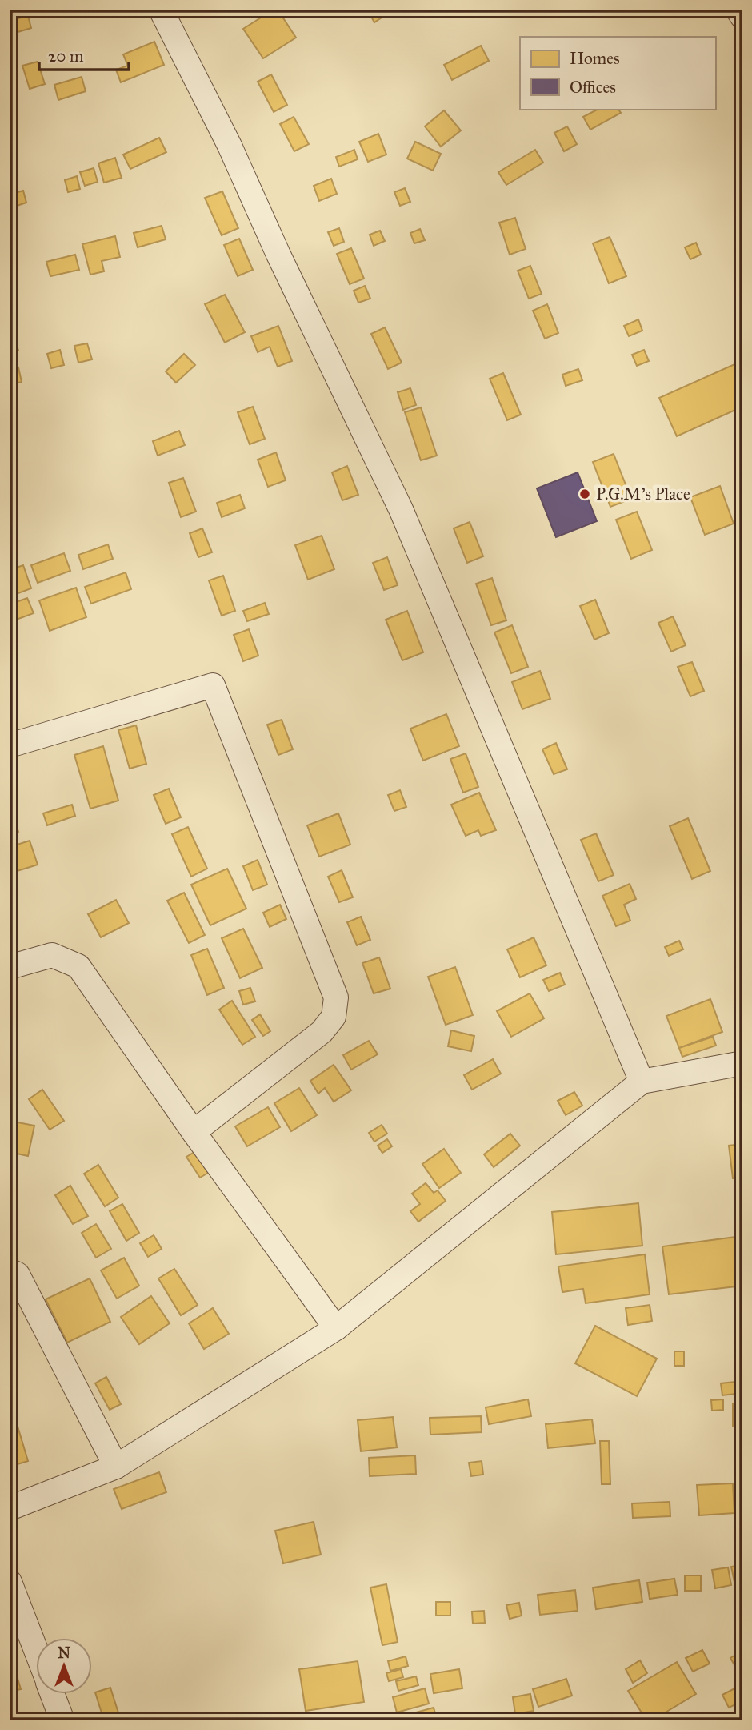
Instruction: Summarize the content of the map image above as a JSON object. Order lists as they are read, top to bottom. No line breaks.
{"places":["P.G.M’s Place"],"legend":["Homes","Offices"],"scale_bar":"20 m","north":"top"}
